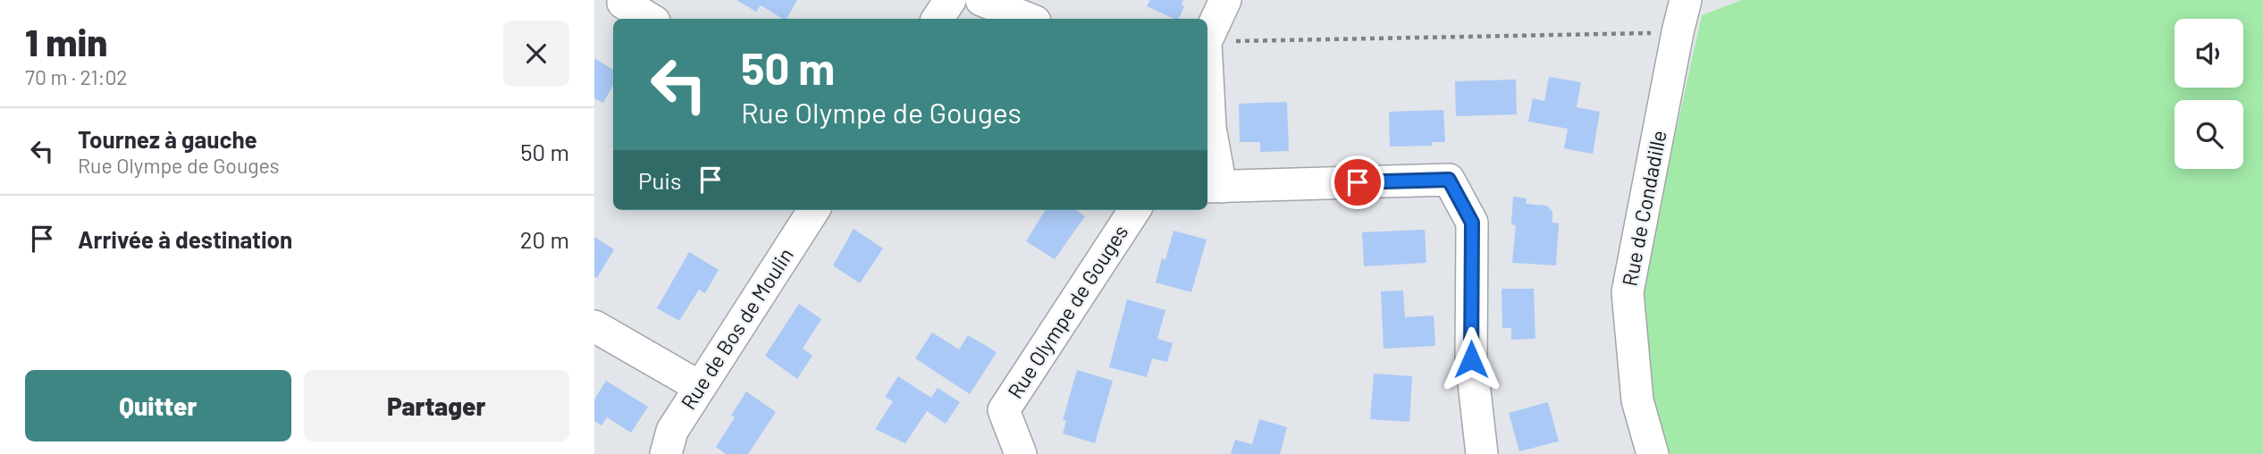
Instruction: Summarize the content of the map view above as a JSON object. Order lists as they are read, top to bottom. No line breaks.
{"streets":{"street":["Rue de Condadille","Rue Olympe de Gouges","Rue de Bos de Moulin"]},"page":{"heading":["1 min","70 m · 21:02"],"turn":["50 m","Rue Olympe de Gouges"],"list":[{"name":"Tournez à gauche","note":"Rue Olympe de Gouges","value":"50 m"},{"name":"Arrivée à destination","value":"20 m"}],"then":"Puis","buttons":["Quitter","Partager"]}}
